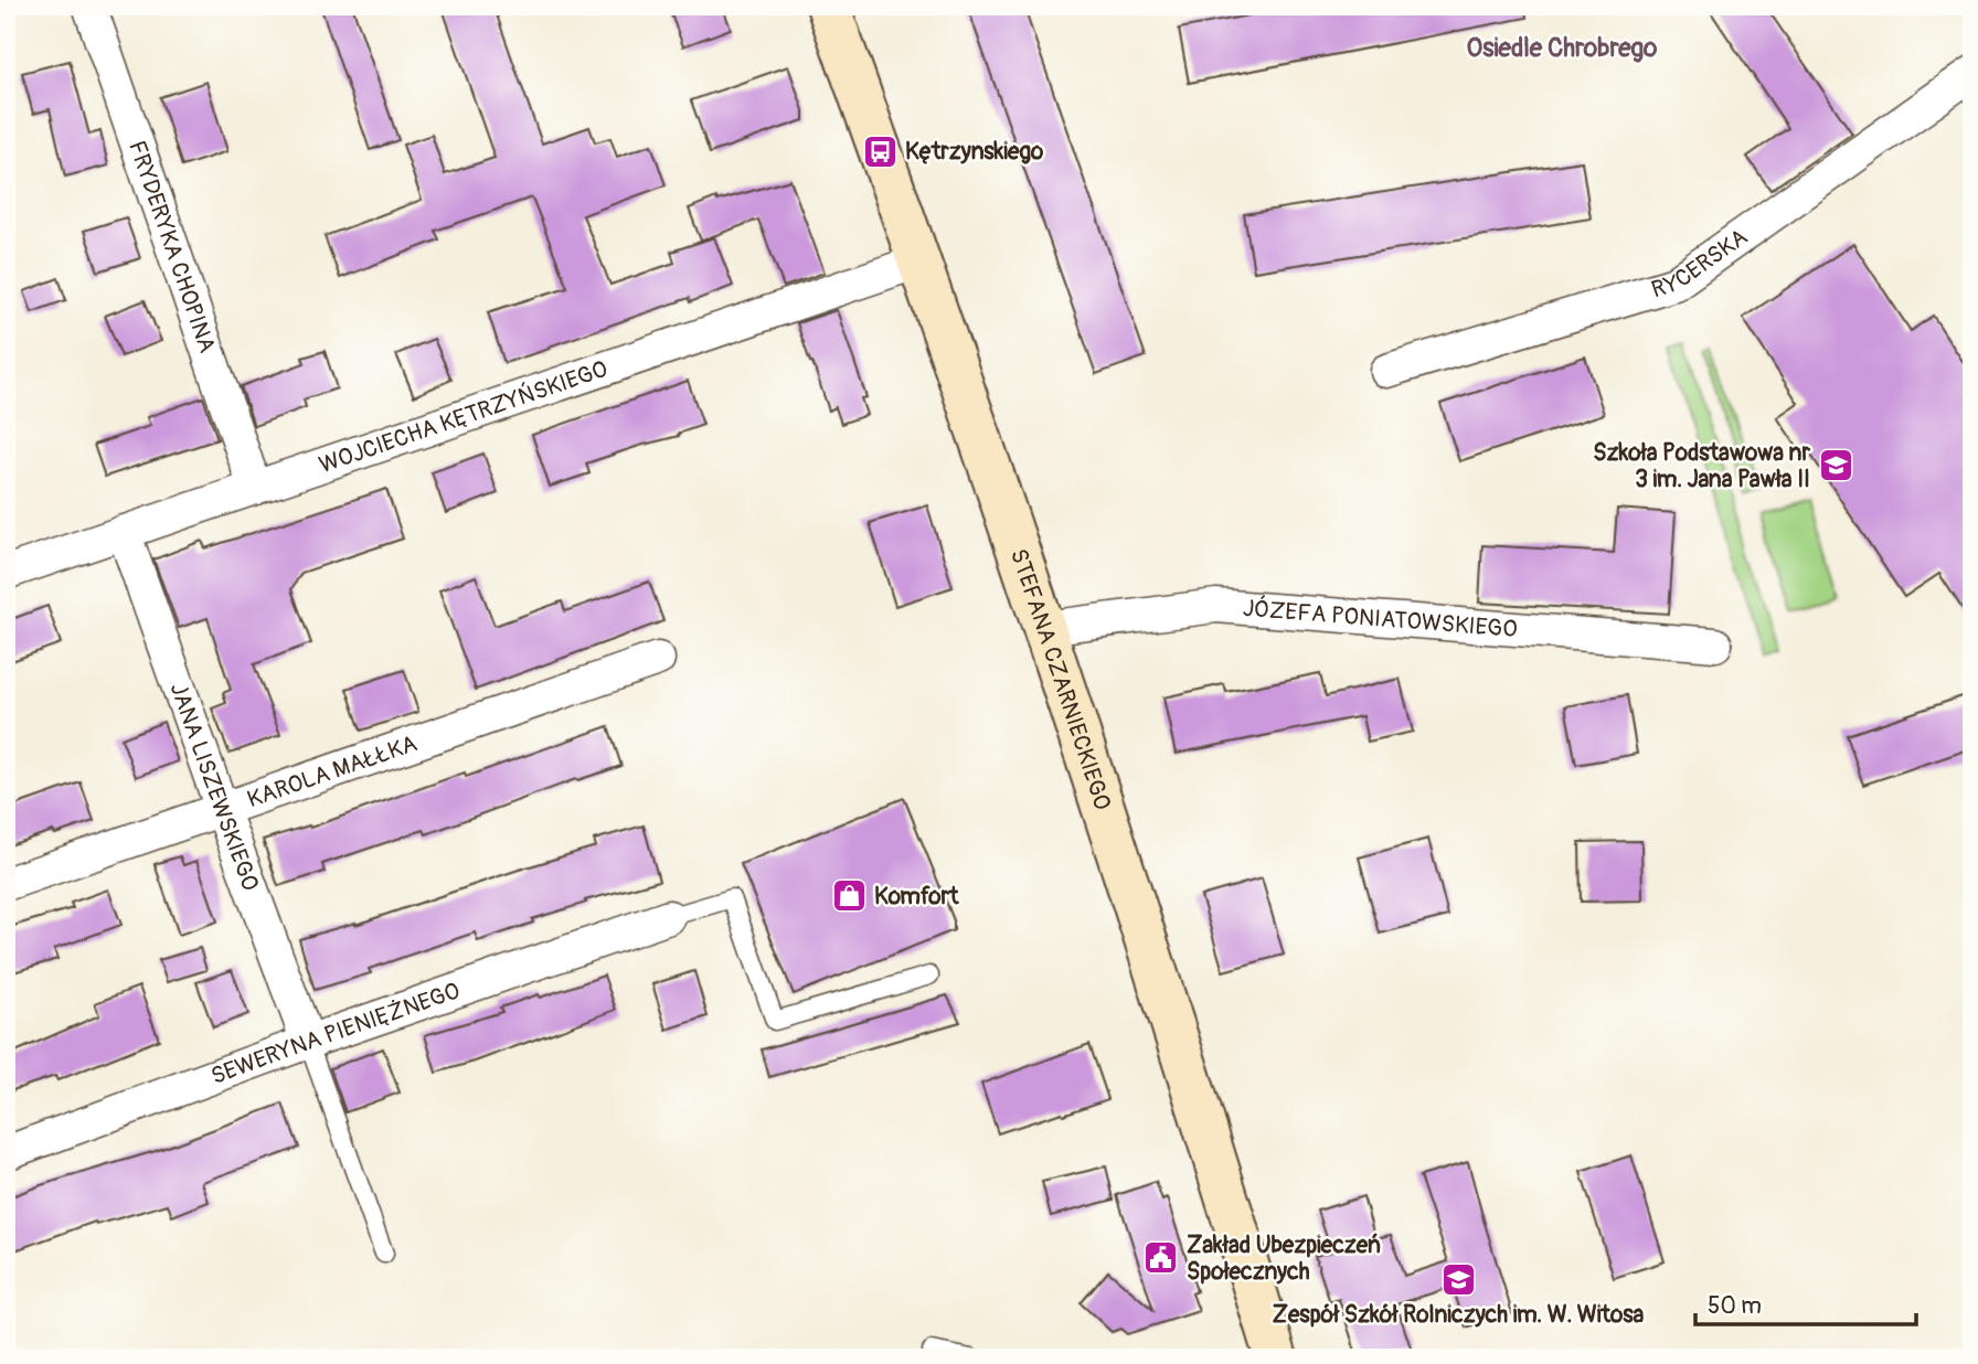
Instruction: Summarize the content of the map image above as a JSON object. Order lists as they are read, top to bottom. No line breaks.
{"streets":{"street":["FRYDERYKA CHOPINA","RYCERSKA","WOJCIECHA KĘTRZYŃSKIEGO","JÓZEFA PONIATOWSKIEGO","STEFANA CZARNIECKIEGO","KAROLA MAŁŁKA","JANA LISZEWSKIEGO","SEWERYNA PIENIĘŻNEGO"]},"crossings":[["FRYDERYKA CHOPINA","WOJCIECHA KĘTRZYŃSKIEGO"],["WOJCIECHA KĘTRZYŃSKIEGO","STEFANA CZARNIECKIEGO"],["WOJCIECHA KĘTRZYŃSKIEGO","JANA LISZEWSKIEGO"],["JÓZEFA PONIATOWSKIEGO","STEFANA CZARNIECKIEGO"],["KAROLA MAŁŁKA","JANA LISZEWSKIEGO"],["JANA LISZEWSKIEGO","SEWERYNA PIENIĘŻNEGO"]],"districts":["Osiedle Chrobrego"],"places":{"bus stop":["Kętrzynskiego"],"school or university":["Szkoła Podstawowa nr 3 im. Jana Pawła II","Zespół Szkół Rolniczych im. W. Witosa"],"shop":["Komfort"],"public building":["Zakład Ubezpieczeń Społecznych"]},"scale_bar":"50 m"}
